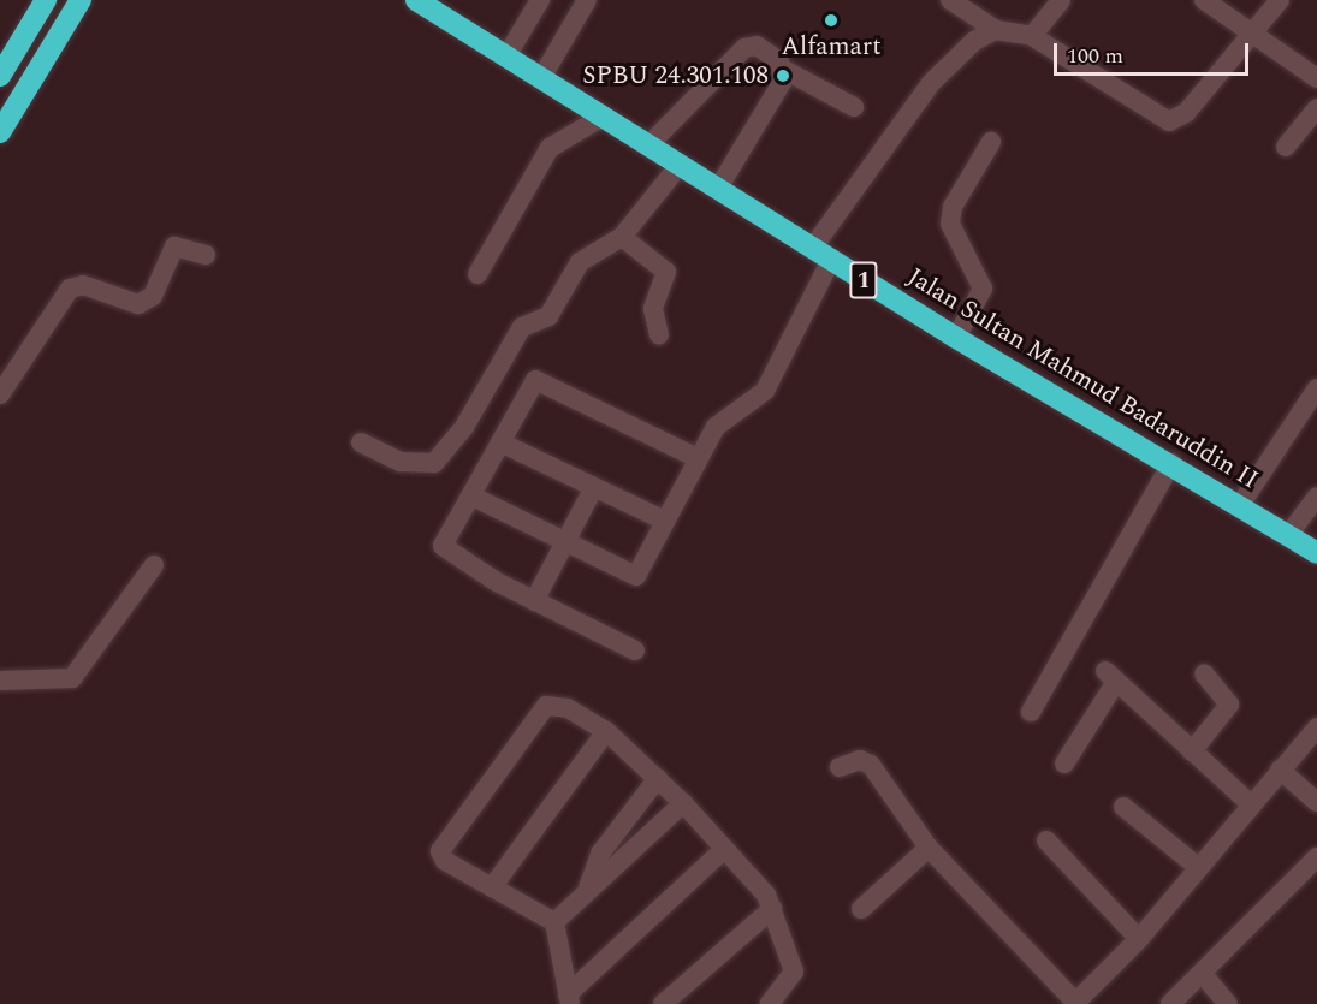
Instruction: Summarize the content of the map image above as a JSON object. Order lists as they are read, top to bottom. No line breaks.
{"streets":{"highway":["1","Jalan Sultan Mahmud Badaruddin II"]},"places":["Alfamart","SPBU 24.301.108"],"scale_bar":"100 m"}
